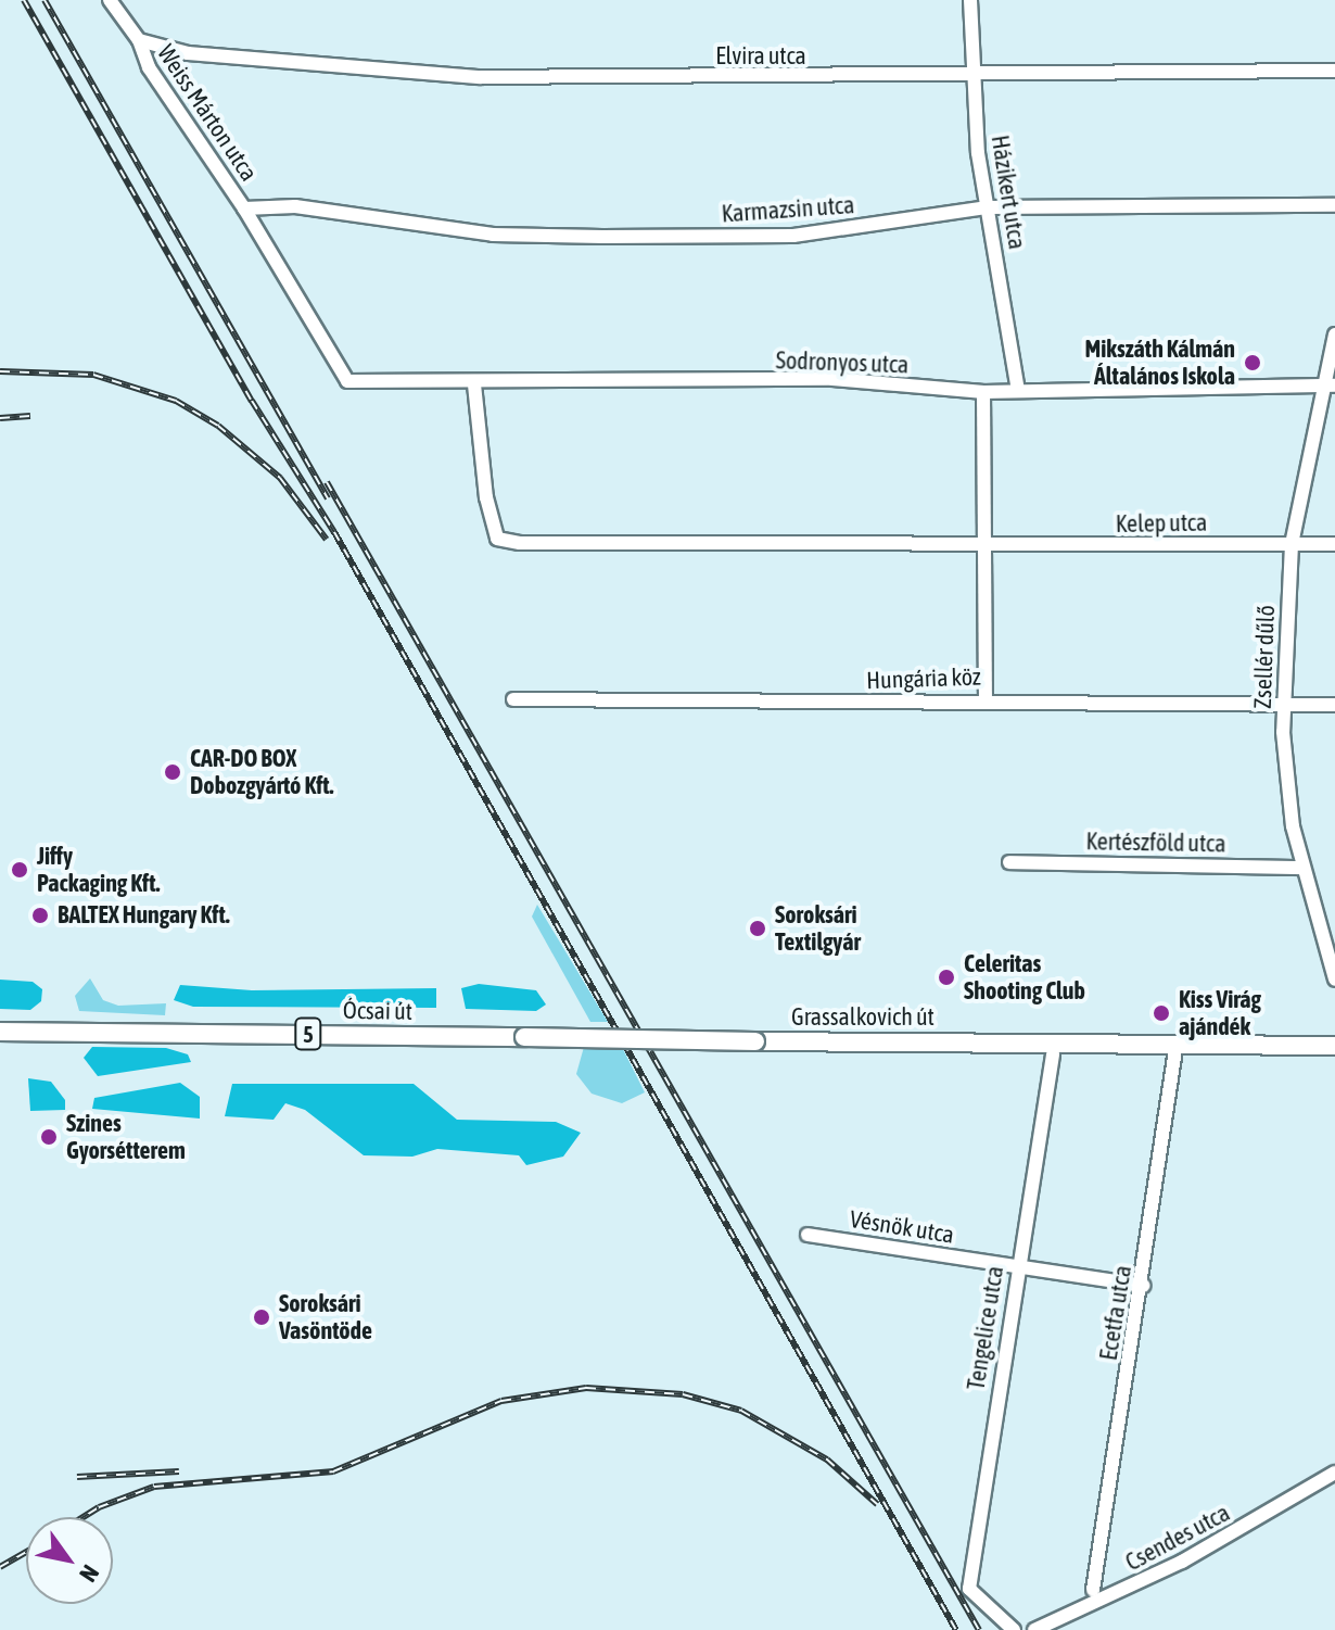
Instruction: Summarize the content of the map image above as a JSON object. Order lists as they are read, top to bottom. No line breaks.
{"streets":{"main road":["Ócsai út","Grassalkovich út","5"],"street":["Elvira utca","Weiss Márton utca","Házikert utca","Karmazsin utca","Sodronyos utca","Kelep utca","Zsellér dűlő","Hungária köz","Kertészföld utca","Vésnök utca","Ecetfa utca","Tengelice utca","Csendes utca"]},"crossings":[["Elvira utca","Weiss Márton utca"],["Elvira utca","Házikert utca"],["Weiss Márton utca","Karmazsin utca"],["Weiss Márton utca","Sodronyos utca"],["Házikert utca","Karmazsin utca"],["Házikert utca","Sodronyos utca"],["Sodronyos utca","Kelep utca"],["Sodronyos utca","Zsellér dűlő"],["Kelep utca","Zsellér dűlő"],["Zsellér dűlő","Hungária köz"],["Zsellér dűlő","Kertészföld utca"],["Ócsai út","Grassalkovich út"],["Grassalkovich út","Ecetfa utca"],["Vésnök utca","Ecetfa utca"],["Vésnök utca","Tengelice utca"]],"places":["Mikszáth Kálmán Általános Iskola","CAR-DO BOX Dobozgyártó Kft.","Jiffy Packaging Kft.","BALTEX Hungary Kft.","Soroksári Textilgyár","Celeritas Shooting Club","Kiss Virág ajándék","Szines Gyorsétterem","Soroksári Vasöntöde"],"north":"bottom right"}
